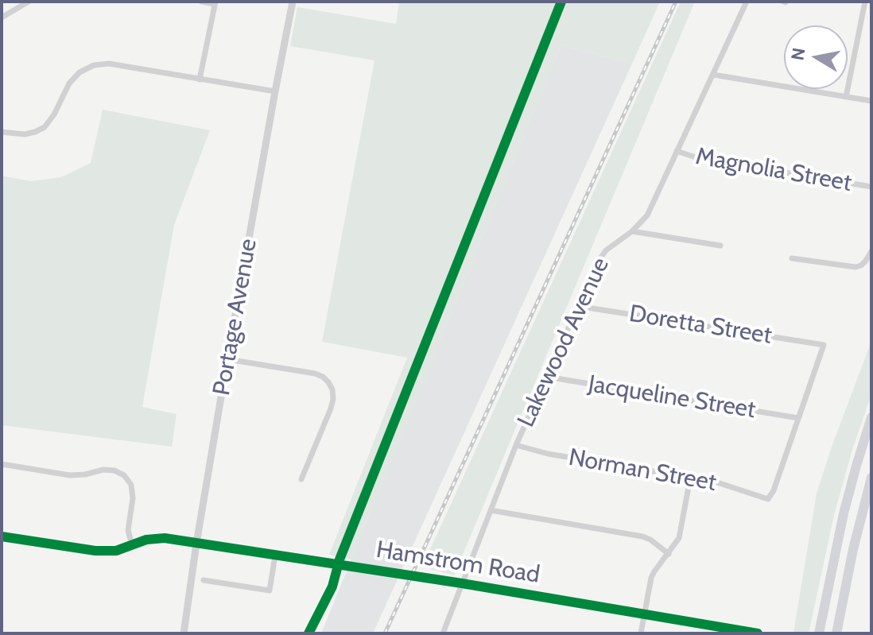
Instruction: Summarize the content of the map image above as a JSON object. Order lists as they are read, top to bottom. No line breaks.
{"streets":{"street":["Magnolia Street","Portage Avenue","Doretta Street","Lakewood Avenue","Jacqueline Street","Norman Street","Hamstrom Road"]},"crossings":[["Magnolia Street","Lakewood Avenue"],["Portage Avenue","Hamstrom Road"],["Doretta Street","Lakewood Avenue"],["Doretta Street","Jacqueline Street"],["Doretta Street","Norman Street"],["Lakewood Avenue","Jacqueline Street"],["Lakewood Avenue","Norman Street"],["Lakewood Avenue","Hamstrom Road"],["Jacqueline Street","Norman Street"]],"north":"left"}
